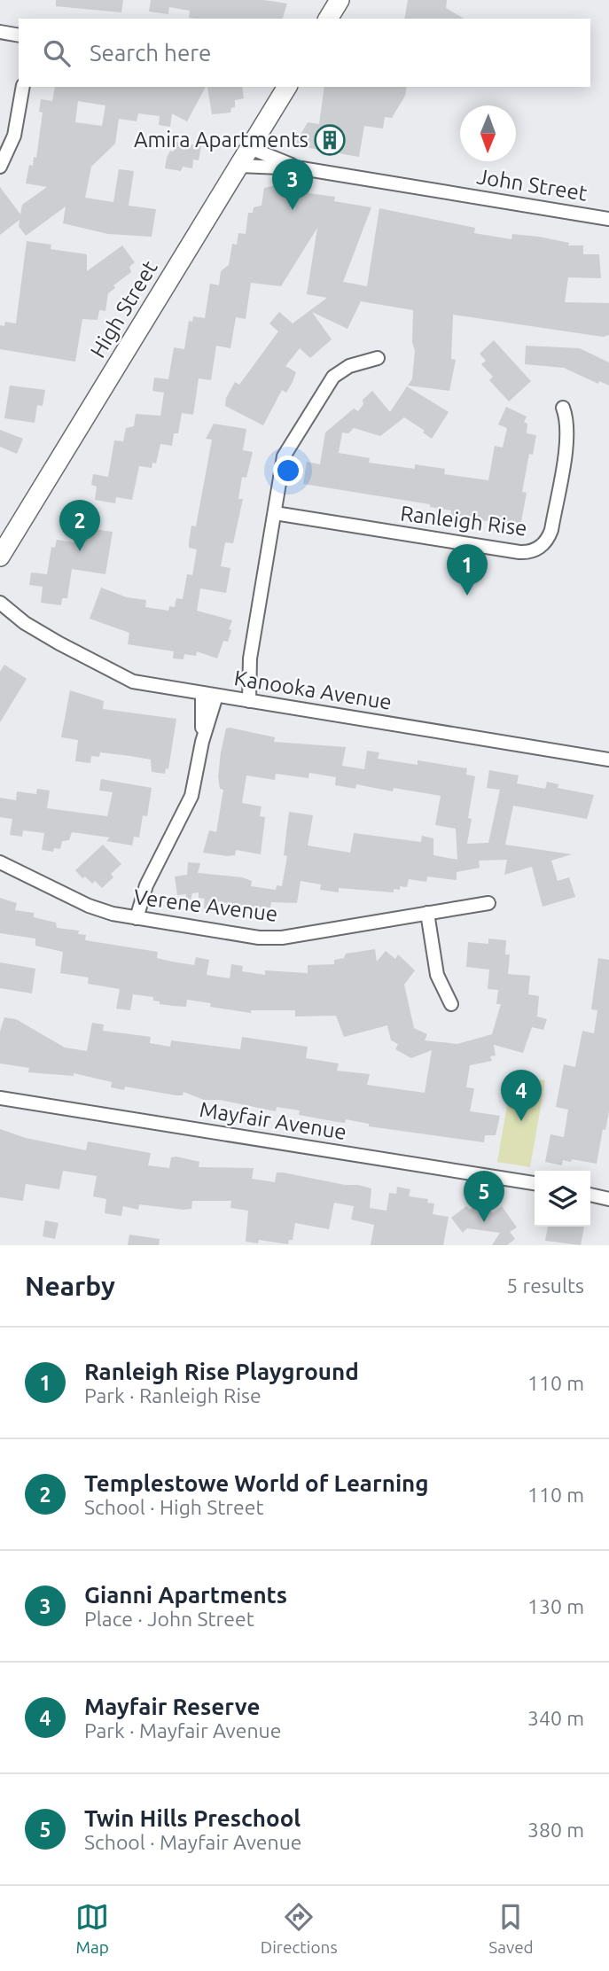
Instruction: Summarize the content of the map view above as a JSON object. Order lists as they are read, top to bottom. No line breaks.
{"streets":{"main road":["High Street"],"street":["John Street","Ranleigh Rise","Kanooka Avenue","Verene Avenue","Mayfair Avenue"]},"crossings":[["John Street","High Street"]],"places":{"building":["Amira Apartments"]},"north":"bottom","page":{"search":"Search here","pins":["3","2","1","4","5"],"heading":["Nearby","5 results"],"list":[{"mark":"1","name":"Ranleigh Rise Playground","note":"Park · Ranleigh Rise","value":"110 m"},{"mark":"2","name":"Templestowe World of Learning","note":"School · High Street","value":"110 m"},{"mark":"3","name":"Gianni Apartments","note":"Place · John Street","value":"130 m"},{"mark":"4","name":"Mayfair Reserve","note":"Park · Mayfair Avenue","value":"340 m"},{"mark":"5","name":"Twin Hills Preschool","note":"School · Mayfair Avenue","value":"380 m"}],"nav":["Map","Directions","Saved"]}}
